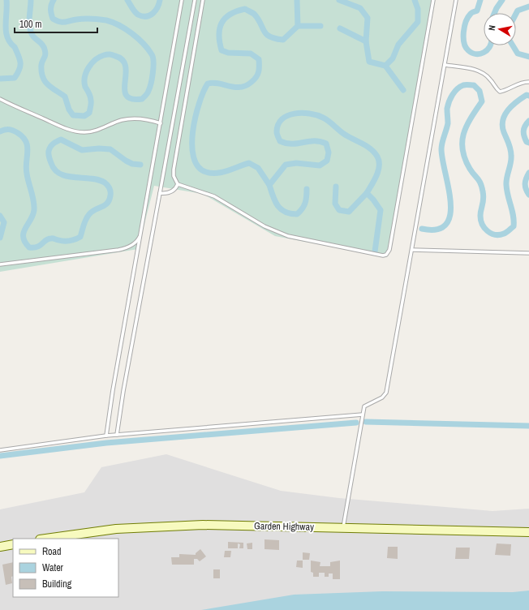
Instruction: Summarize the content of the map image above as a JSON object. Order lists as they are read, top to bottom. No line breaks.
{"streets":{"main road":["Garden Highway"]},"legend":["Road","Water","Building"],"scale_bar":"100 m","north":"left"}
